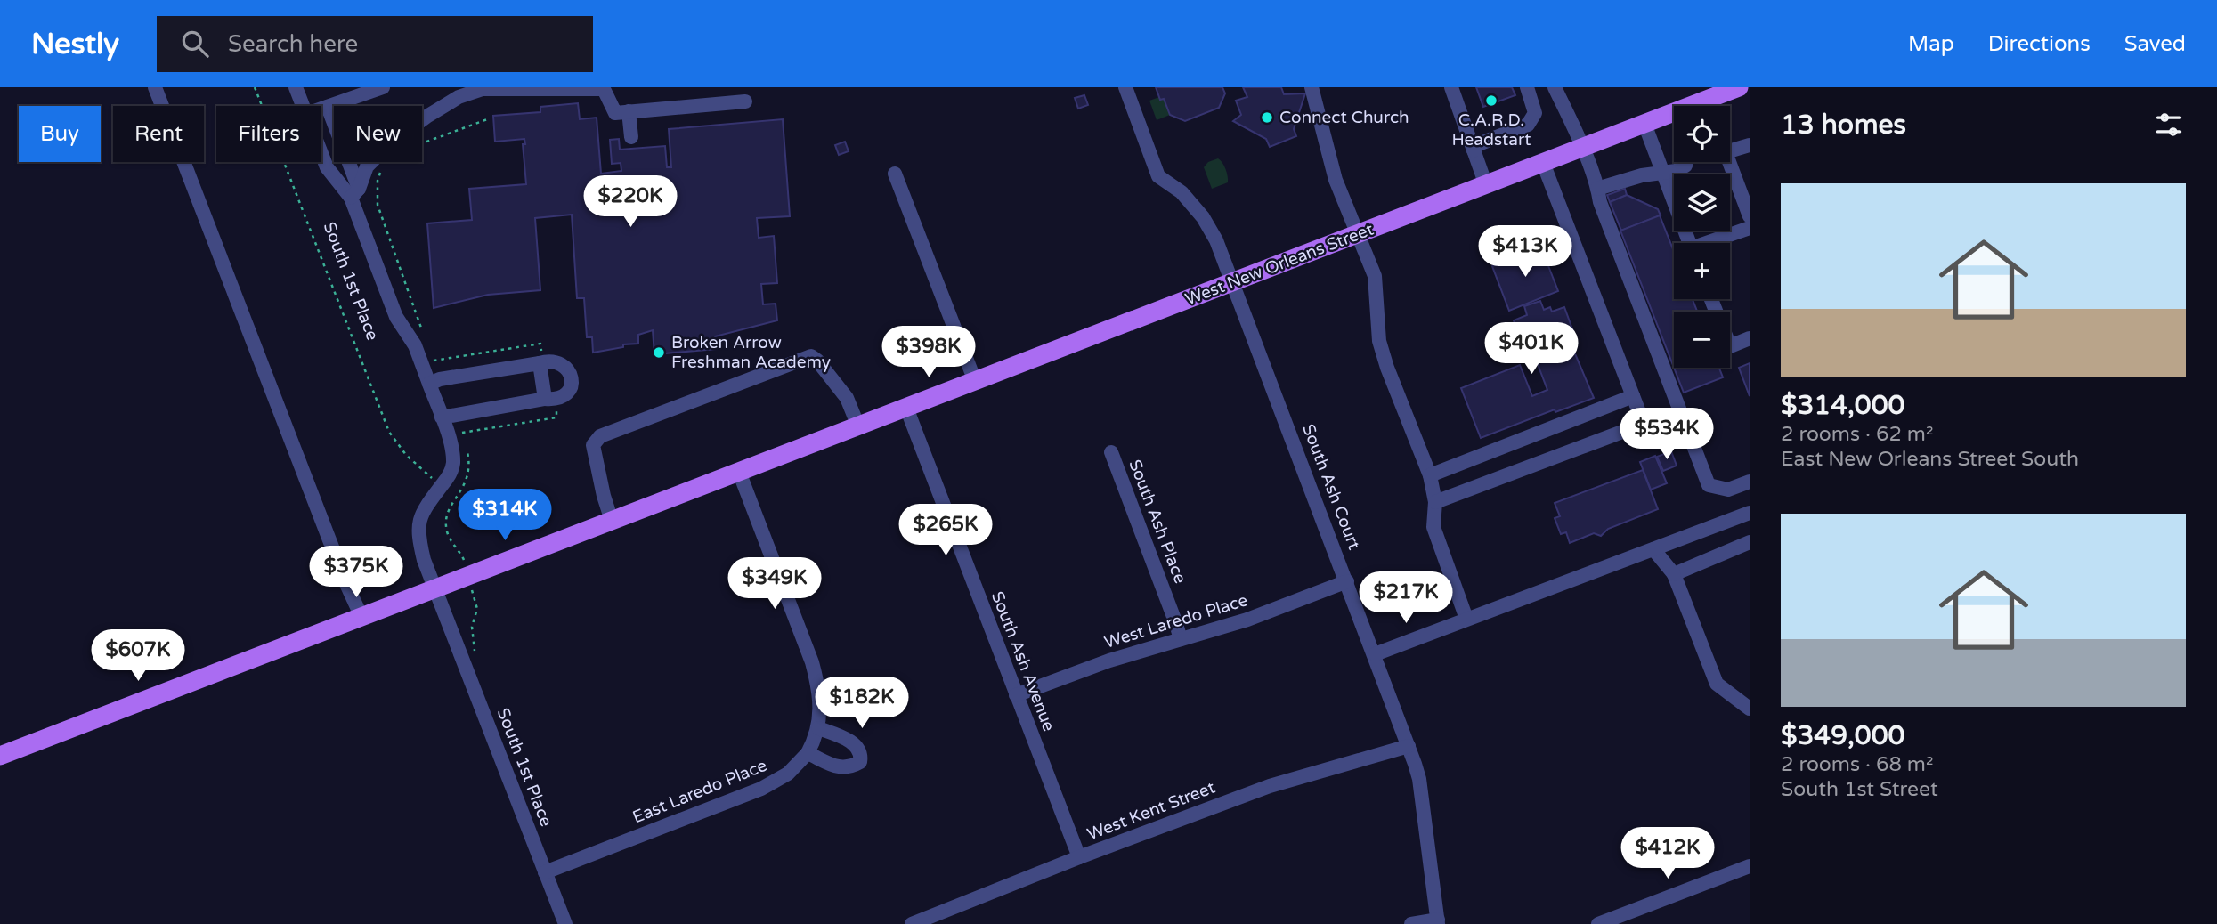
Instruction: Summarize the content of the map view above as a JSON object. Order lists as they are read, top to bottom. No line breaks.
{"streets":{"main road":["West New Orleans Street"],"street":["South 1st Place","South Ash Court","South Ash Place","West Laredo Place","South Ash Avenue","East Laredo Place","West Kent Street"]},"crossings":[["West New Orleans Street","South 1st Place"],["West New Orleans Street","South Ash Court"],["West New Orleans Street","South Ash Avenue"],["South 1st Place","East Laredo Place"],["South Ash Court","West Laredo Place"],["South Ash Court","West Kent Street"],["South Ash Place","West Laredo Place"],["West Laredo Place","South Ash Avenue"],["South Ash Avenue","West Kent Street"]],"places":["C.A.R.D. Headstart","Connect Church","Broken Arrow Freshman Academy"],"page":{"header":"Nestly","search":"Search here","nav":["Map","Directions","Saved"],"heading":"13 homes","map_buttons":["+","−"],"chip":["Buy","Rent","Filters","New"],"list":[{"name":"$314,000","note":"2 rooms · 62 m² · East New Orleans Street South"},{"name":"$349,000","note":"2 rooms · 68 m² · South 1st Street"}],"price":["$220K","$413K","$401K","$398K","$534K","$314K","$265K","$375K","$349K","$217K","$607K","$182K","$412K"]}}
